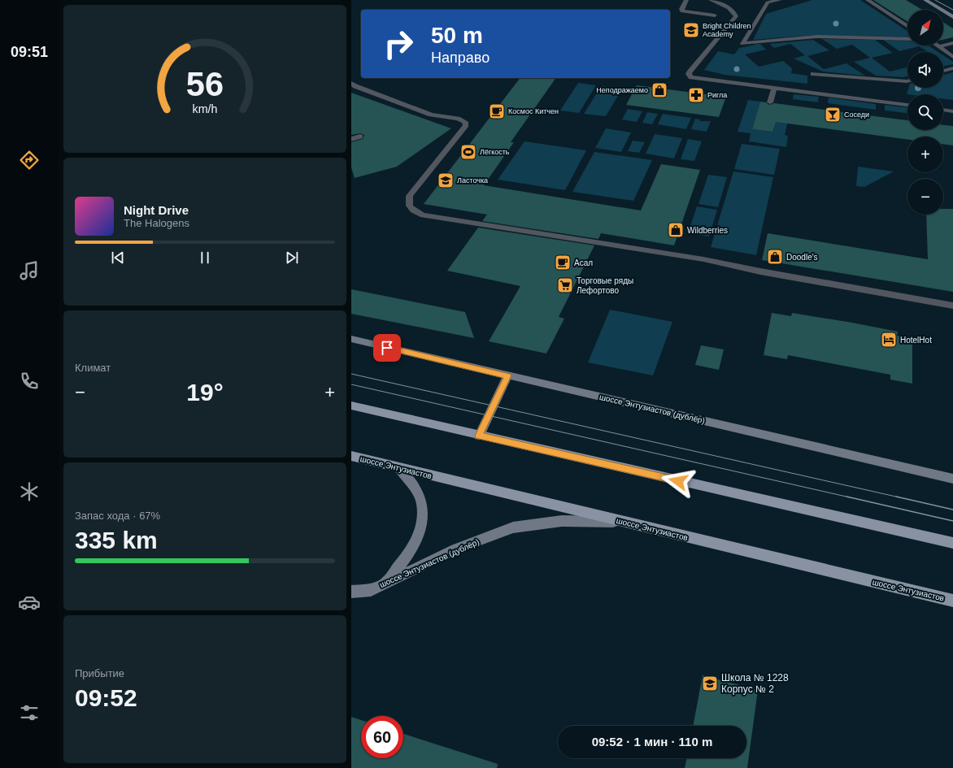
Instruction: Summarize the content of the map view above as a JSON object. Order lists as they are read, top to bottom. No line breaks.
{"streets":{"main road":["шоссе Энтузиастов"],"street":["шоссе Энтузиастов (дублёр)"]},"crossings":[["шоссе Энтузиастов (дублёр)","шоссе Энтузиастов"]],"places":{"school or university":["Bright Children Academy","Ласточка","Школа № 1228 Корпус № 2"],"shop":["Неподражаемо","Wildberries","Doodle's"],"pharmacy":["Ригла"],"cafe":["Космос Китчен","Асал"],"bar":["Соседи"],"sports":["Лёгкость"],"supermarket":["Торговые ряды Лефортово"],"hotel":["HotelHot"]},"north":"top right","page":{"tabs":"09:51","map_buttons":["+","−"],"turn":["50 m","Направо"],"song":["Night Drive","The Halogens"],"tile":["Климат",["Запас хода · 67%","335 km"],["Прибытие","09:52"]],"heat":["−","19°","+"],"limit":"60","trip":"09:52 · 1 мин · 110 m","gauge":["56","km/h"]}}
